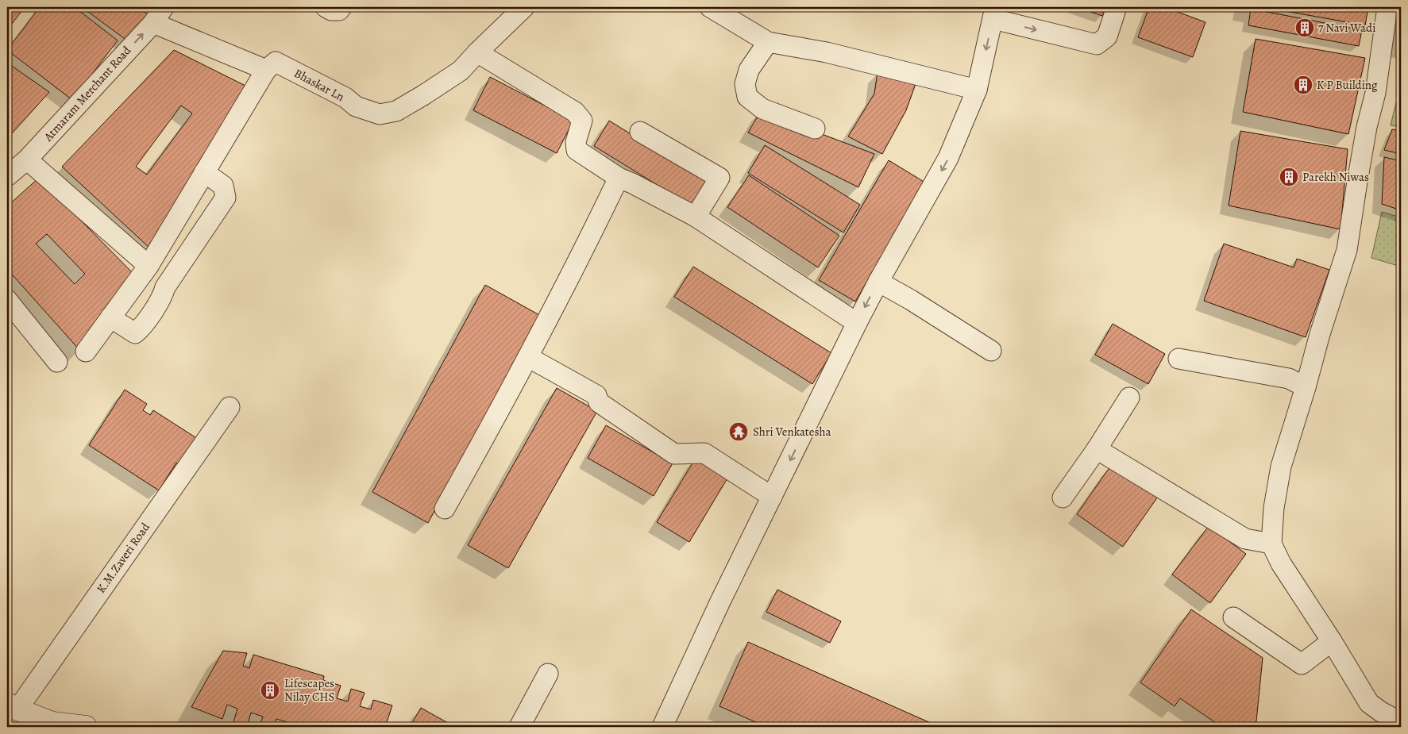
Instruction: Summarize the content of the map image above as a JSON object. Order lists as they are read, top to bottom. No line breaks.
{"streets":{"street":["Bhaskar Ln","Atmaram Merchant Road","K.M.Zaveri Road"]},"places":{"building":["7 Navi Wadi","K P Building","Parekh Niwas","Lifescapes Nilay CHS"],"temple":["Shri Venkatesha"]}}
